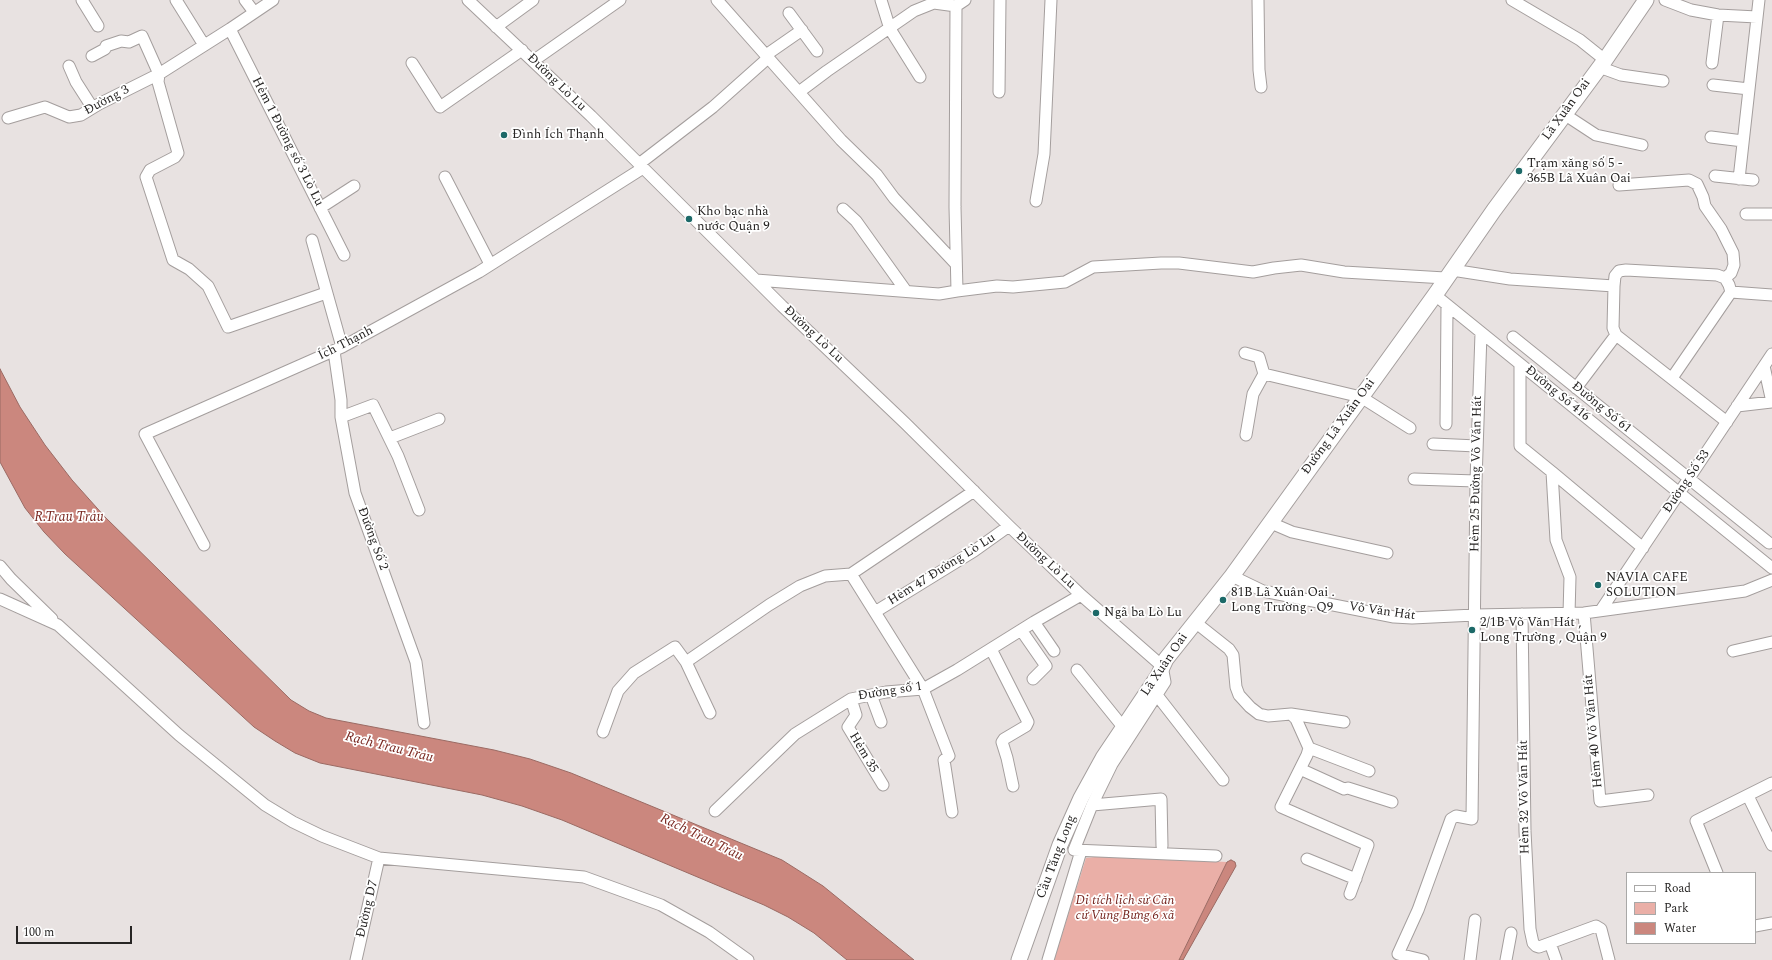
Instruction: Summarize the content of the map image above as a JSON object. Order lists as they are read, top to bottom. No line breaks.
{"streets":{"main road":["Lã Xuân Oai","Đường Lã Xuân Oai","Cầu Tăng Long"],"street":["Đường Lò Lu","Đường 3","Hẻm 1 Đường số 3 Lò Lu","Ích Thạnh","Đường Số 416","Đường Số 61","Hẻm 25 Đường Võ Văn Hát","Đường Số 53","Đường Số 2","Hẻm 47 Đường Lò Lu","Võ Văn Hát","Đường số 1","Hẻm 40 Võ Văn Hát","Hẻm 35","Hẻm 32 Võ Văn Hát","Đường D7"]},"crossings":[["Đường Lò Lu","Lã Xuân Oai"],["Đường Lò Lu","Ích Thạnh"],["Đường Lò Lu","Hẻm 47 Đường Lò Lu"],["Đường Lò Lu","Đường số 1"],["Đường 3","Hẻm 1 Đường số 3 Lò Lu"],["Lã Xuân Oai","Đường Lã Xuân Oai"],["Lã Xuân Oai","Võ Văn Hát"],["Lã Xuân Oai","Cầu Tăng Long"],["Ích Thạnh","Đường Số 2"],["Đường Số 416","Đường Lã Xuân Oai"],["Đường Số 416","Hẻm 25 Đường Võ Văn Hát"],["Đường Số 416","Đường Số 53"],["Đường Số 61","Đường Số 53"],["Đường Lã Xuân Oai","Võ Văn Hát"],["Hẻm 25 Đường Võ Văn Hát","Võ Văn Hát"],["Đường Số 53","Võ Văn Hát"],["Võ Văn Hát","Hẻm 40 Võ Văn Hát"],["Võ Văn Hát","Hẻm 32 Võ Văn Hát"],["Đường số 1","Hẻm 35"]],"water":["R.Trau Trảu","Rạch Trau Trảu"],"parks":["Di tích lịch sử Căn cứ Vùng Bưng 6 xã"],"places":["Đình Ích Thạnh","Trạm xăng số 5 - 365B Lã Xuân Oai","Kho bạc nhà nước Quận 9","NAVIA CAFE SOLUTION","81B Lã Xuân Oai . Long Trường . Q9","Ngã ba Lò Lu","2/1B Võ Văn Hát , Long Trường , Quận 9"],"legend":["Road","Park","Water"],"scale_bar":"100 m"}
